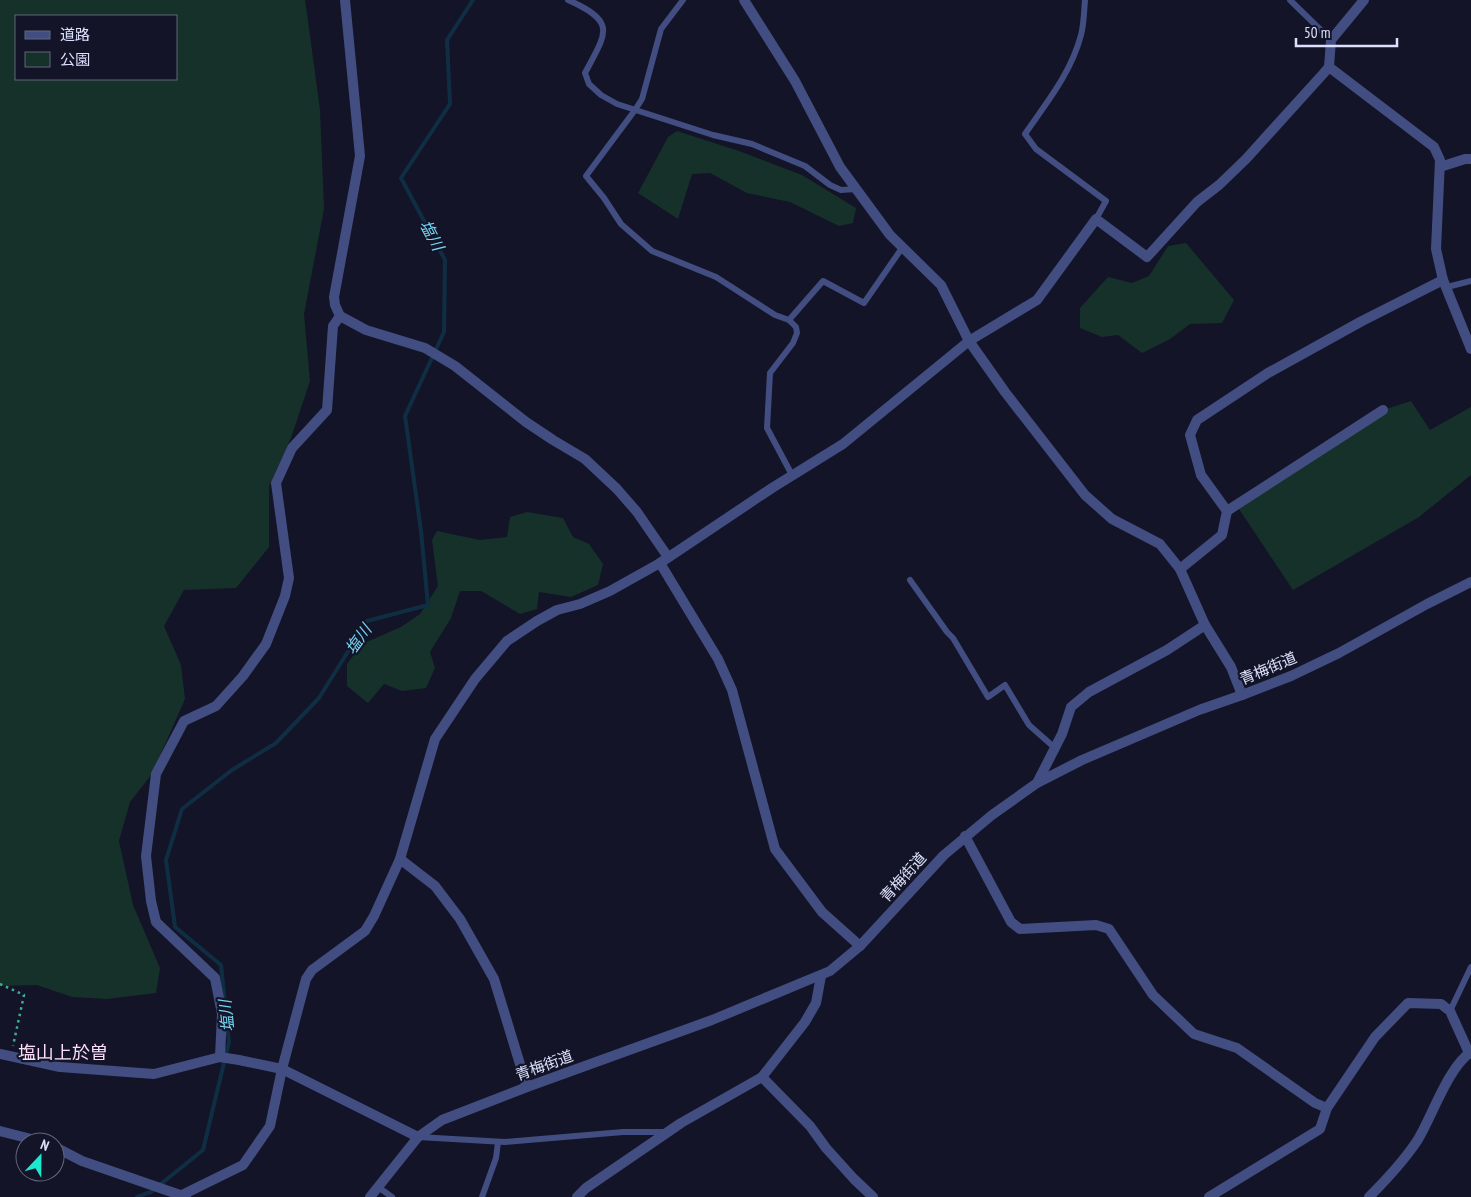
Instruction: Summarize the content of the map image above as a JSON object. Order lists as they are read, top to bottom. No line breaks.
{"streets":{"street":["青梅街道"]},"districts":["塩山上於曽"],"water":["塩川"],"legend":["道路","公園"],"scale_bar":"50 m","north":"top"}
